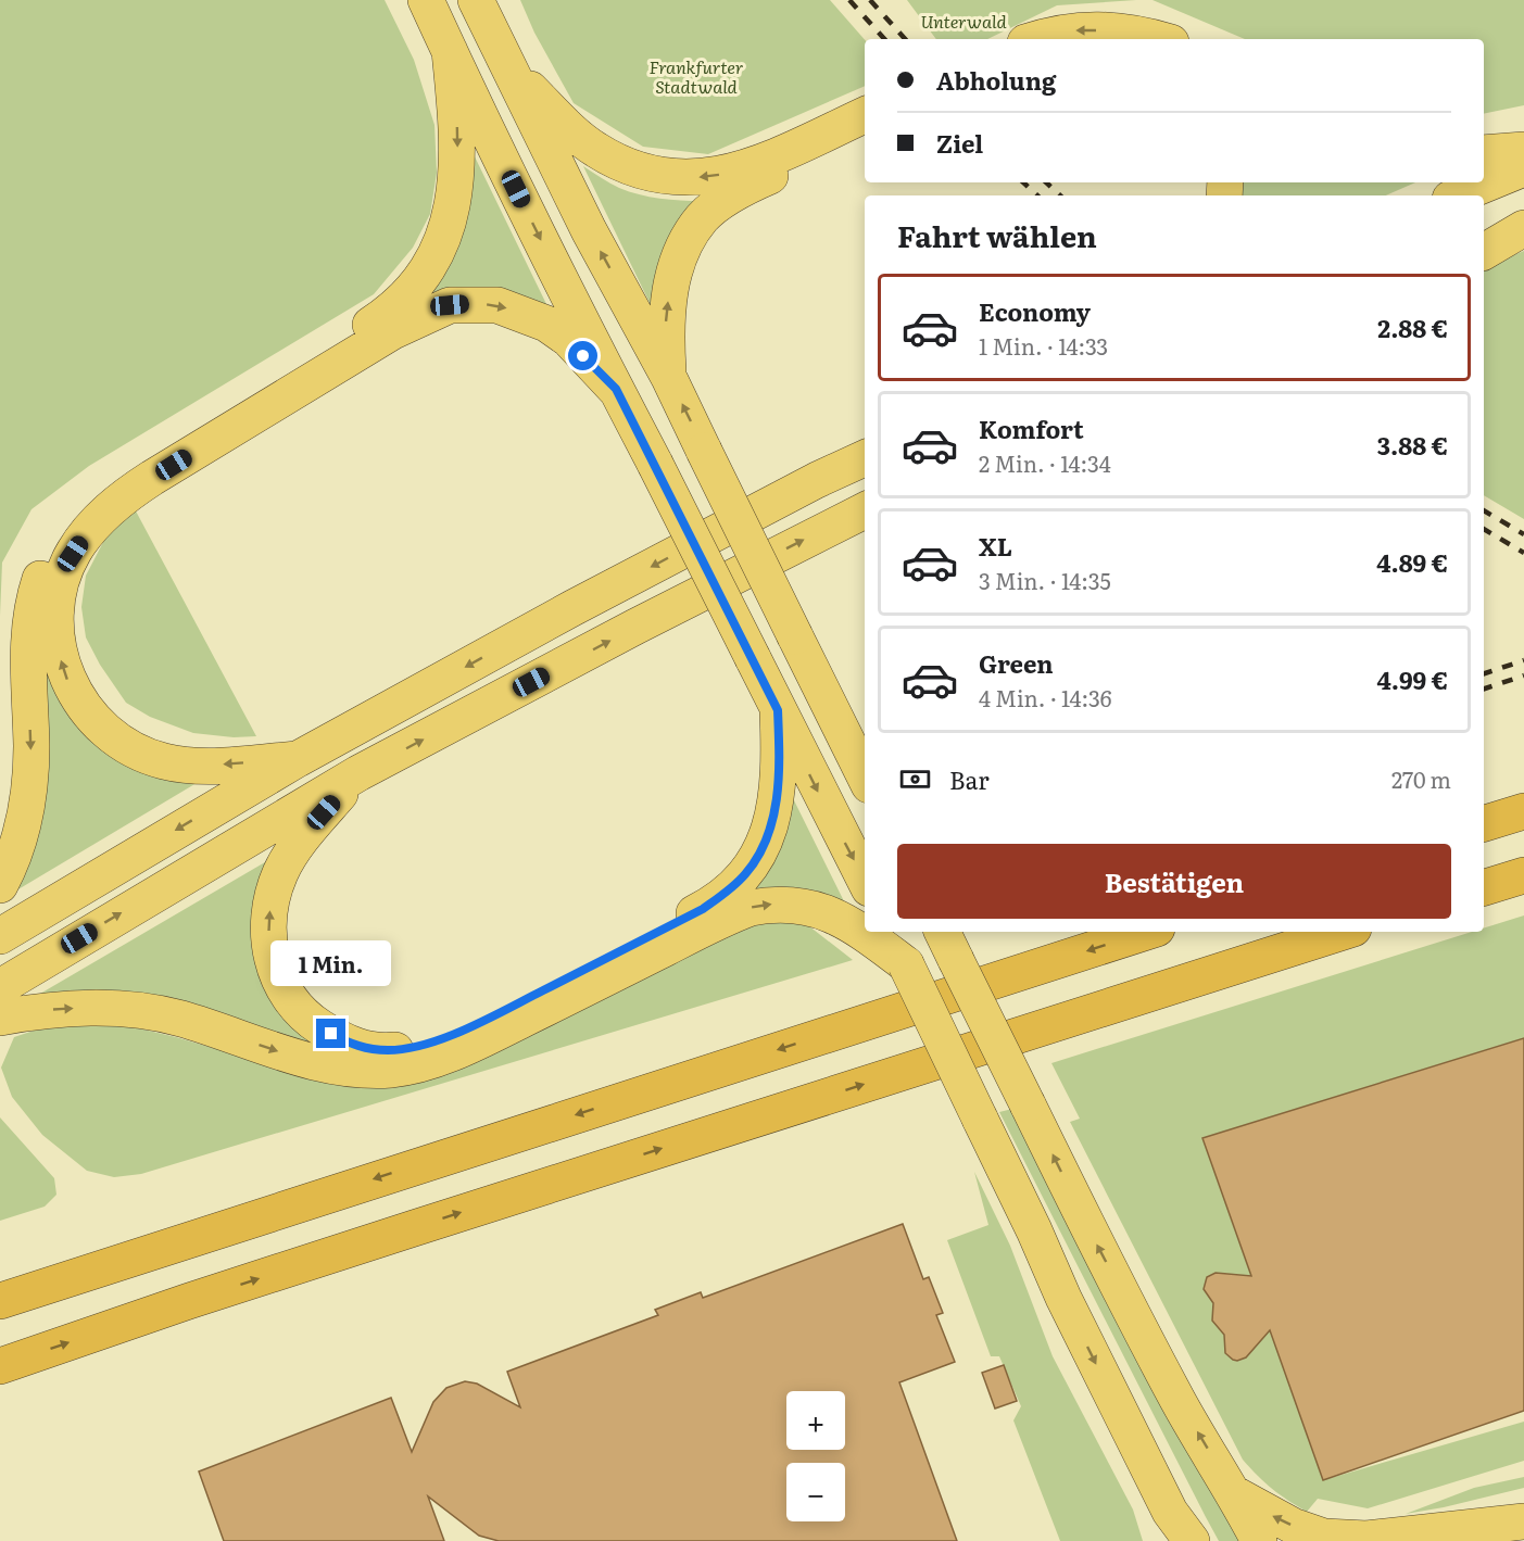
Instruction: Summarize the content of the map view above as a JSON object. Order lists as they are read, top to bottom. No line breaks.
{"parks":["Unterwald","Frankfurter Stadtwald"],"page":{"banner":["Abholung","Ziel"],"heading":"Fahrt wählen","list":[{"name":"Economy","note":"1 Min. · 14:33","value":"2.88 €"},{"name":"Komfort","note":"2 Min. · 14:34","value":"3.88 €"},{"name":"XL","note":"3 Min. · 14:35","value":"4.89 €"},{"name":"Green","note":"4 Min. · 14:36","value":"4.99 €"}],"pay":["Bar","270 m"],"buttons":"Bestätigen","bubble":"1 Min.","map_buttons":["+","−"]}}
